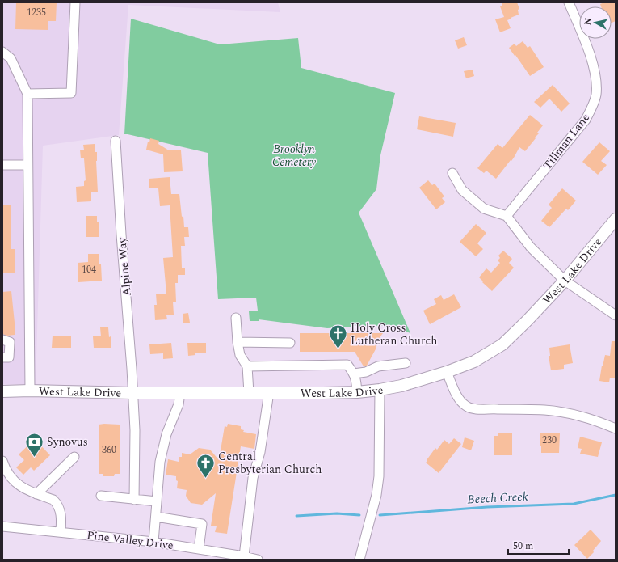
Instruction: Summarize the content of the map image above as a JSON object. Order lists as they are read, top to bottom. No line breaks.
{"streets":{"main road":["West Lake Drive"],"street":["Tillman Lane","Alpine Way","Pine Valley Drive"]},"crossings":[["Alpine Way","West Lake Drive"]],"water":["Beech Creek"],"parks":["Brooklyn Cemetery"],"places":{"church":["Holy Cross Lutheran Church","Central Presbyterian Church"],"bank":["Synovus"]},"house_numbers":["1235","104","230","360"],"scale_bar":"50 m","north":"left"}
